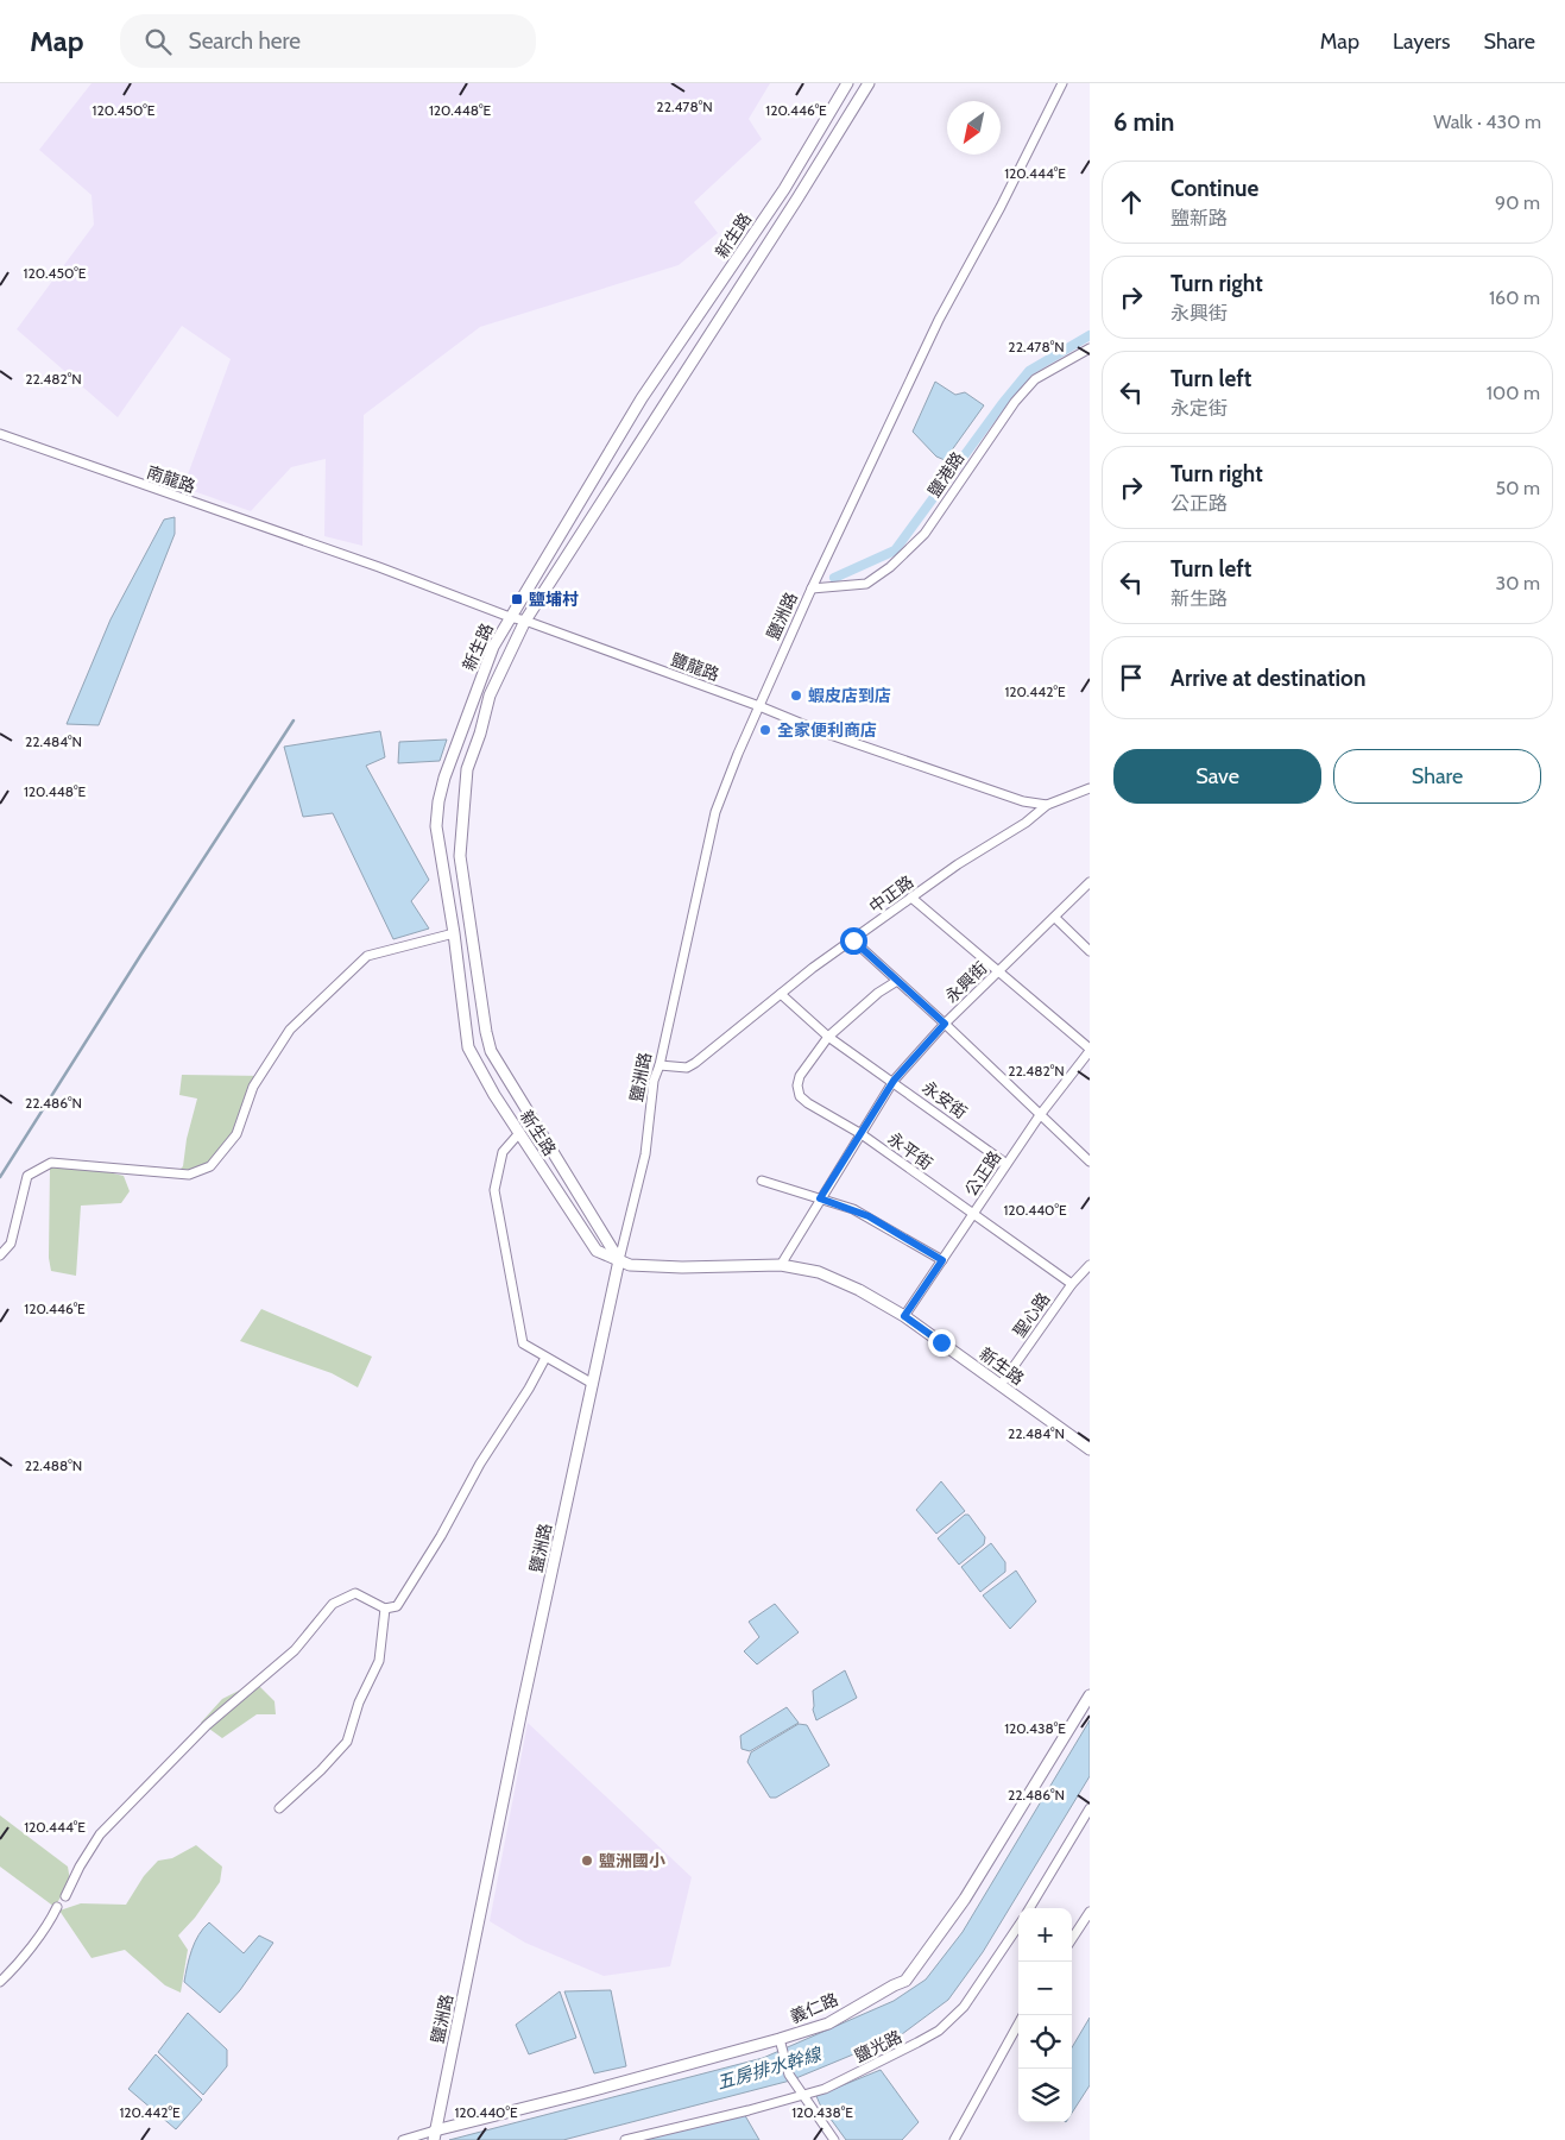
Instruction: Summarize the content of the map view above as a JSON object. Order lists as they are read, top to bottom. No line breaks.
{"streets":{"street":["新生路","鹽港路","南龍路","鹽洲路","鹽龍路","中正路","永興街","永安街","永平街","公正路","聖心路","義仁路","鹽光路"]},"crossings":[["新生路","鹽洲路"],["新生路","鹽龍路"],["新生路","永興街"],["新生路","公正路"],["新生路","聖心路"],["鹽港路","鹽洲路"],["南龍路","鹽龍路"],["鹽洲路","鹽龍路"],["鹽洲路","中正路"],["鹽洲路","義仁路"],["鹽龍路","中正路"],["中正路","永安街"],["永興街","永安街"],["永興街","永平街"],["永安街","永平街"],["永安街","公正路"],["永平街","公正路"],["永平街","聖心路"]],"water":["五房排水幹線"],"places":{"transit":["鹽埔村"],"other":["蝦皮店到店","全家便利商店","鹽洲國小"]},"north":"bottom left","page":{"header":"Map","search":"Search here","nav":["Map","Layers","Share"],"heading":["6 min","Walk · 430 m"],"list":[["Continue","鹽新路","90 m"],["Turn right","永興街","160 m"],["Turn left","永定街","100 m"],["Turn right","公正路","50 m"],["Turn left","新生路","30 m"],"Arrive at destination"],"buttons":["Save","Share"],"map_buttons":["+","−"]},"coordinates":["22.478°N","120.450°E","120.448°E","120.446°E","120.444°E","22.482°N","120.442°E","22.484°N","22.486°N","120.440°E","22.488°N","120.438°E"]}
